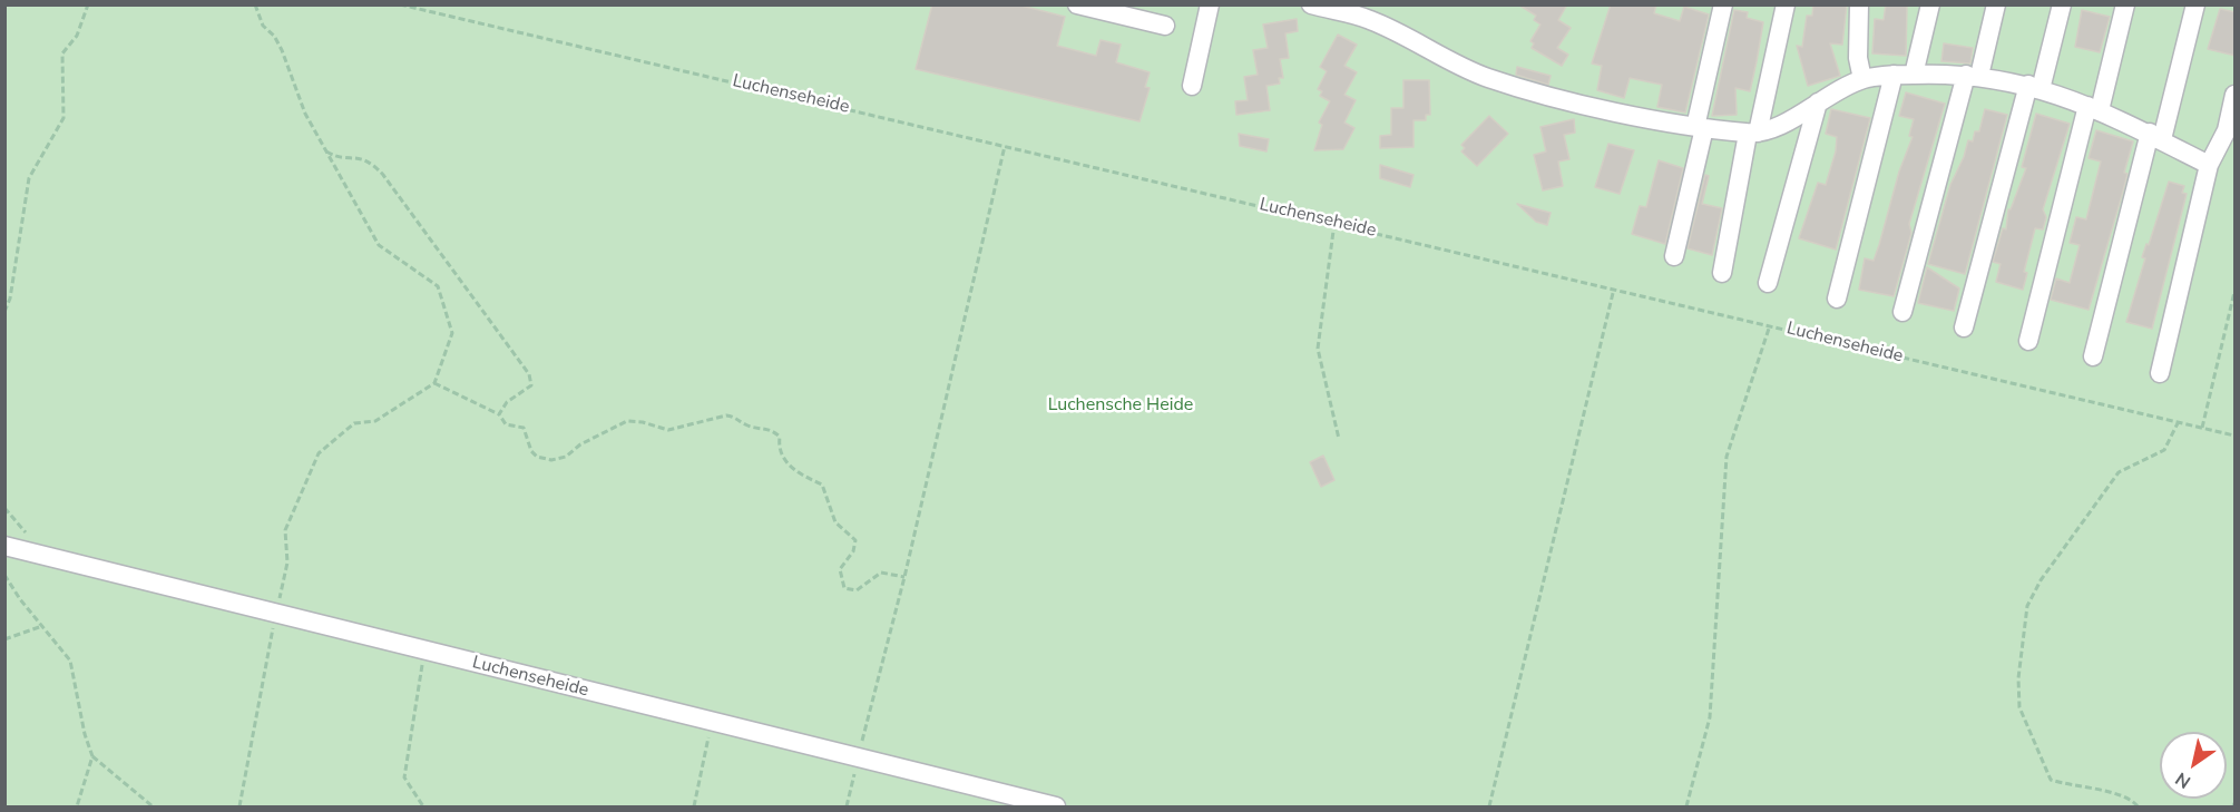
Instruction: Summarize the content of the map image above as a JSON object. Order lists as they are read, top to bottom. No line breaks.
{"streets":{"street":["Luchenseheide"]},"parks":["Luchensche Heide"],"north":"bottom left"}
